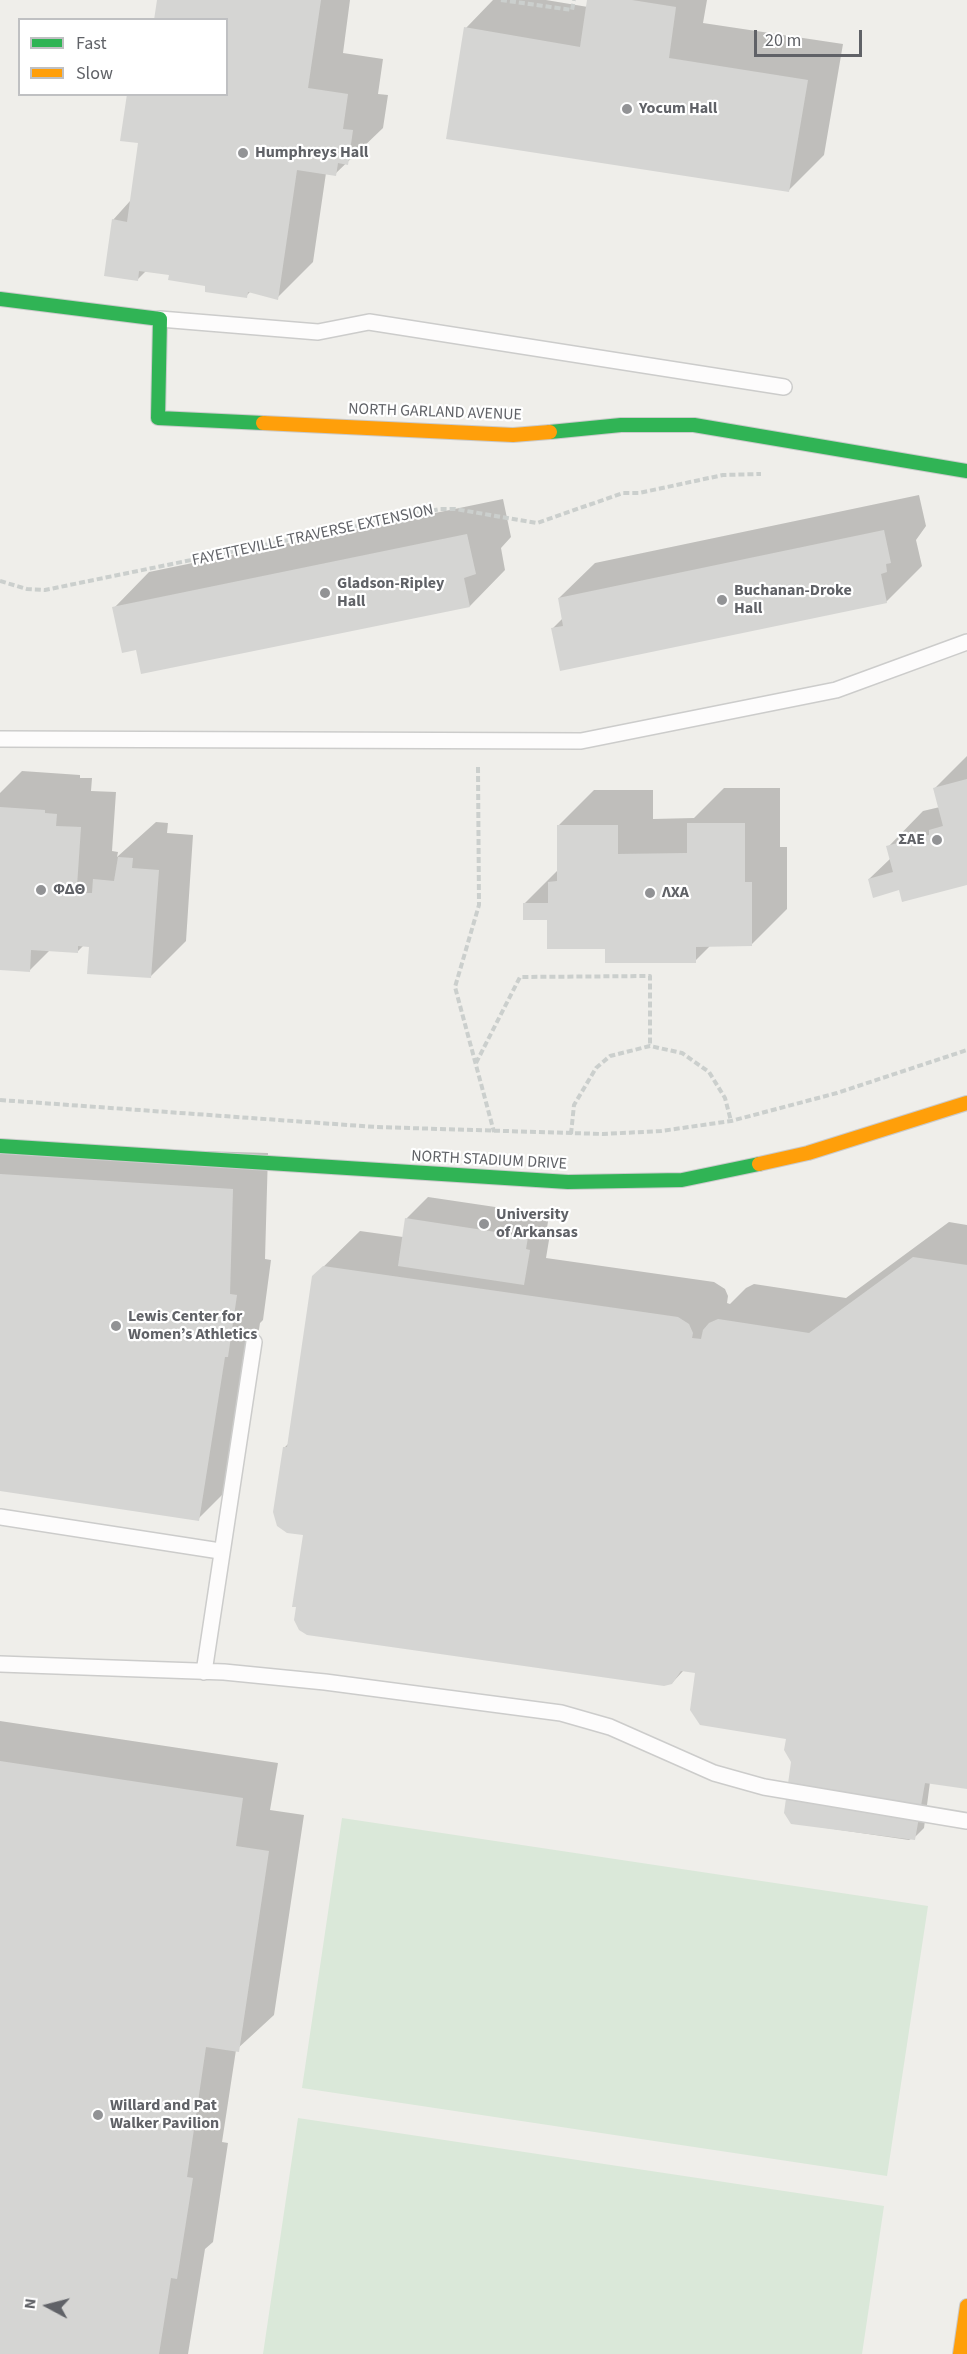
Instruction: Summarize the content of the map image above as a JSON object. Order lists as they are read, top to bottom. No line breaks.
{"streets":{"street":["NORTH GARLAND AVENUE","NORTH STADIUM DRIVE"],"path":["FAYETTEVILLE TRAVERSE EXTENSION"]},"places":["Yocum Hall","Humphreys Hall","Gladson-Ripley Hall","Buchanan-Droke Hall","ΣΑΕ","ΦΔΘ","ΛΧΑ","University of Arkansas","Lewis Center for Women’s Athletics","Willard and Pat Walker Pavilion"],"legend":["Fast","Slow"],"scale_bar":"20 m","north":"left"}
